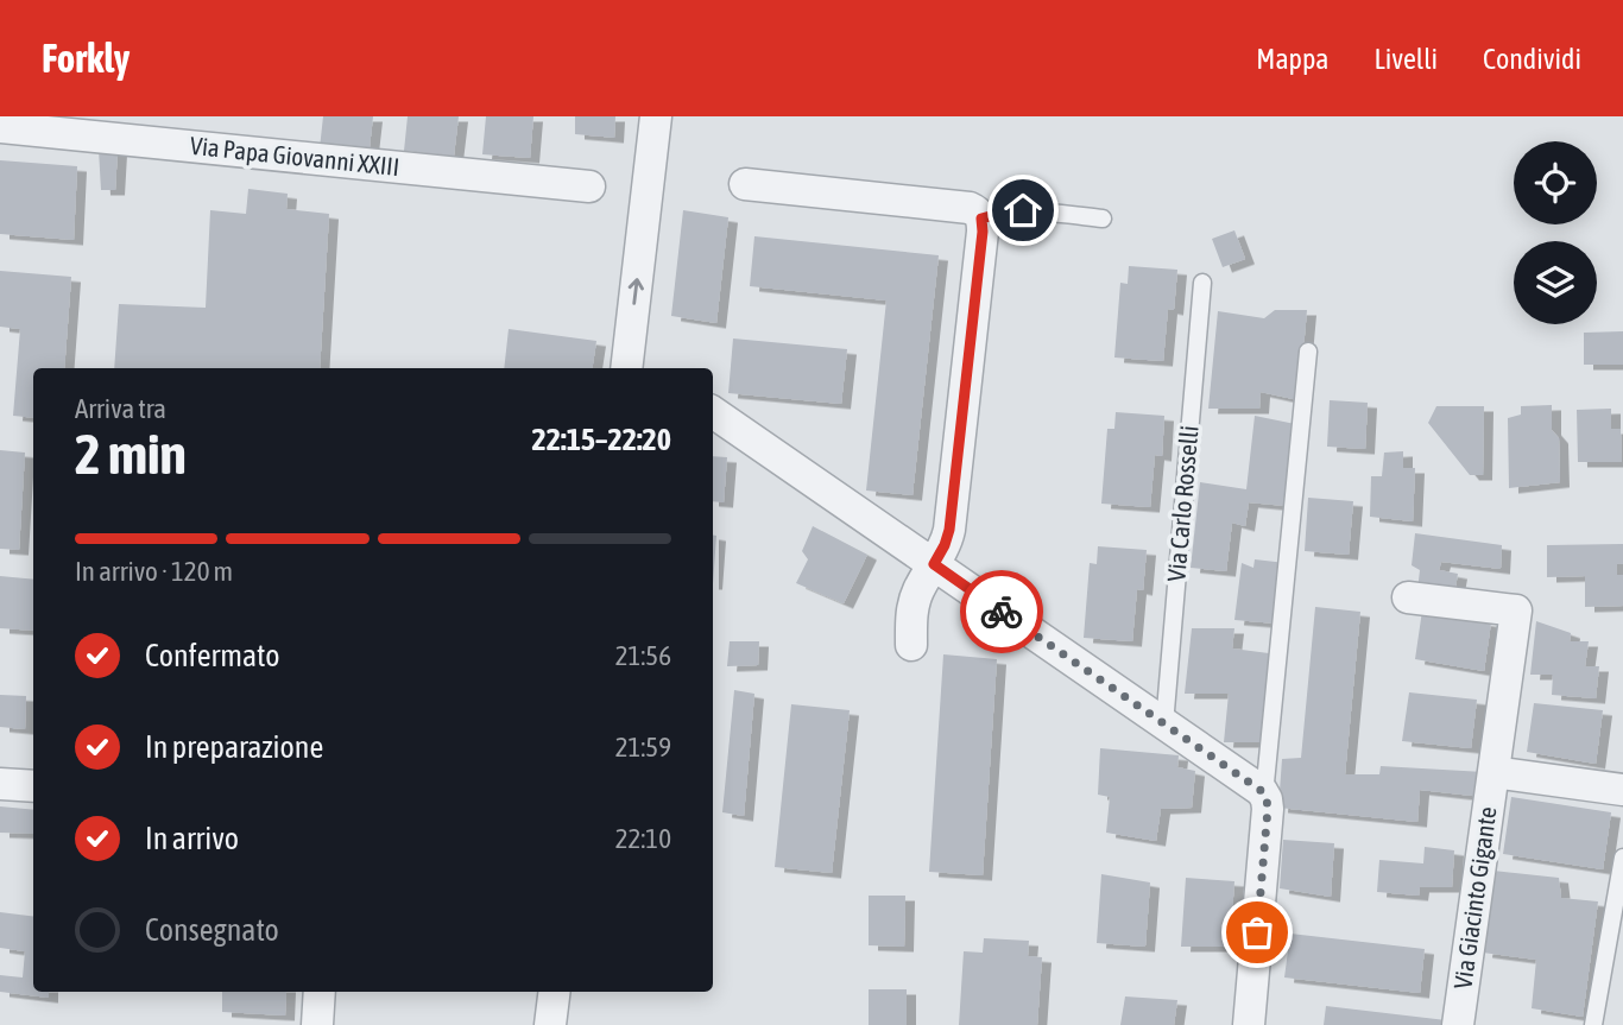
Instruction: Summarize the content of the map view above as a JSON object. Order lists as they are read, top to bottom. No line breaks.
{"streets":{"street":["Via Papa Giovanni XXIII","Via Giacinto Gigante"],"lane":["Via Carlo Rosselli"]},"page":{"header":"Forkly","nav":["Mappa","Livelli","Condividi"],"heading":["2 min","Arriva tra","22:15–22:20"],"bar":"In arrivo · 120 m","list":[["Confermato","21:56"],["In preparazione","21:59"],["In arrivo","22:10"],"Consegnato"]}}
